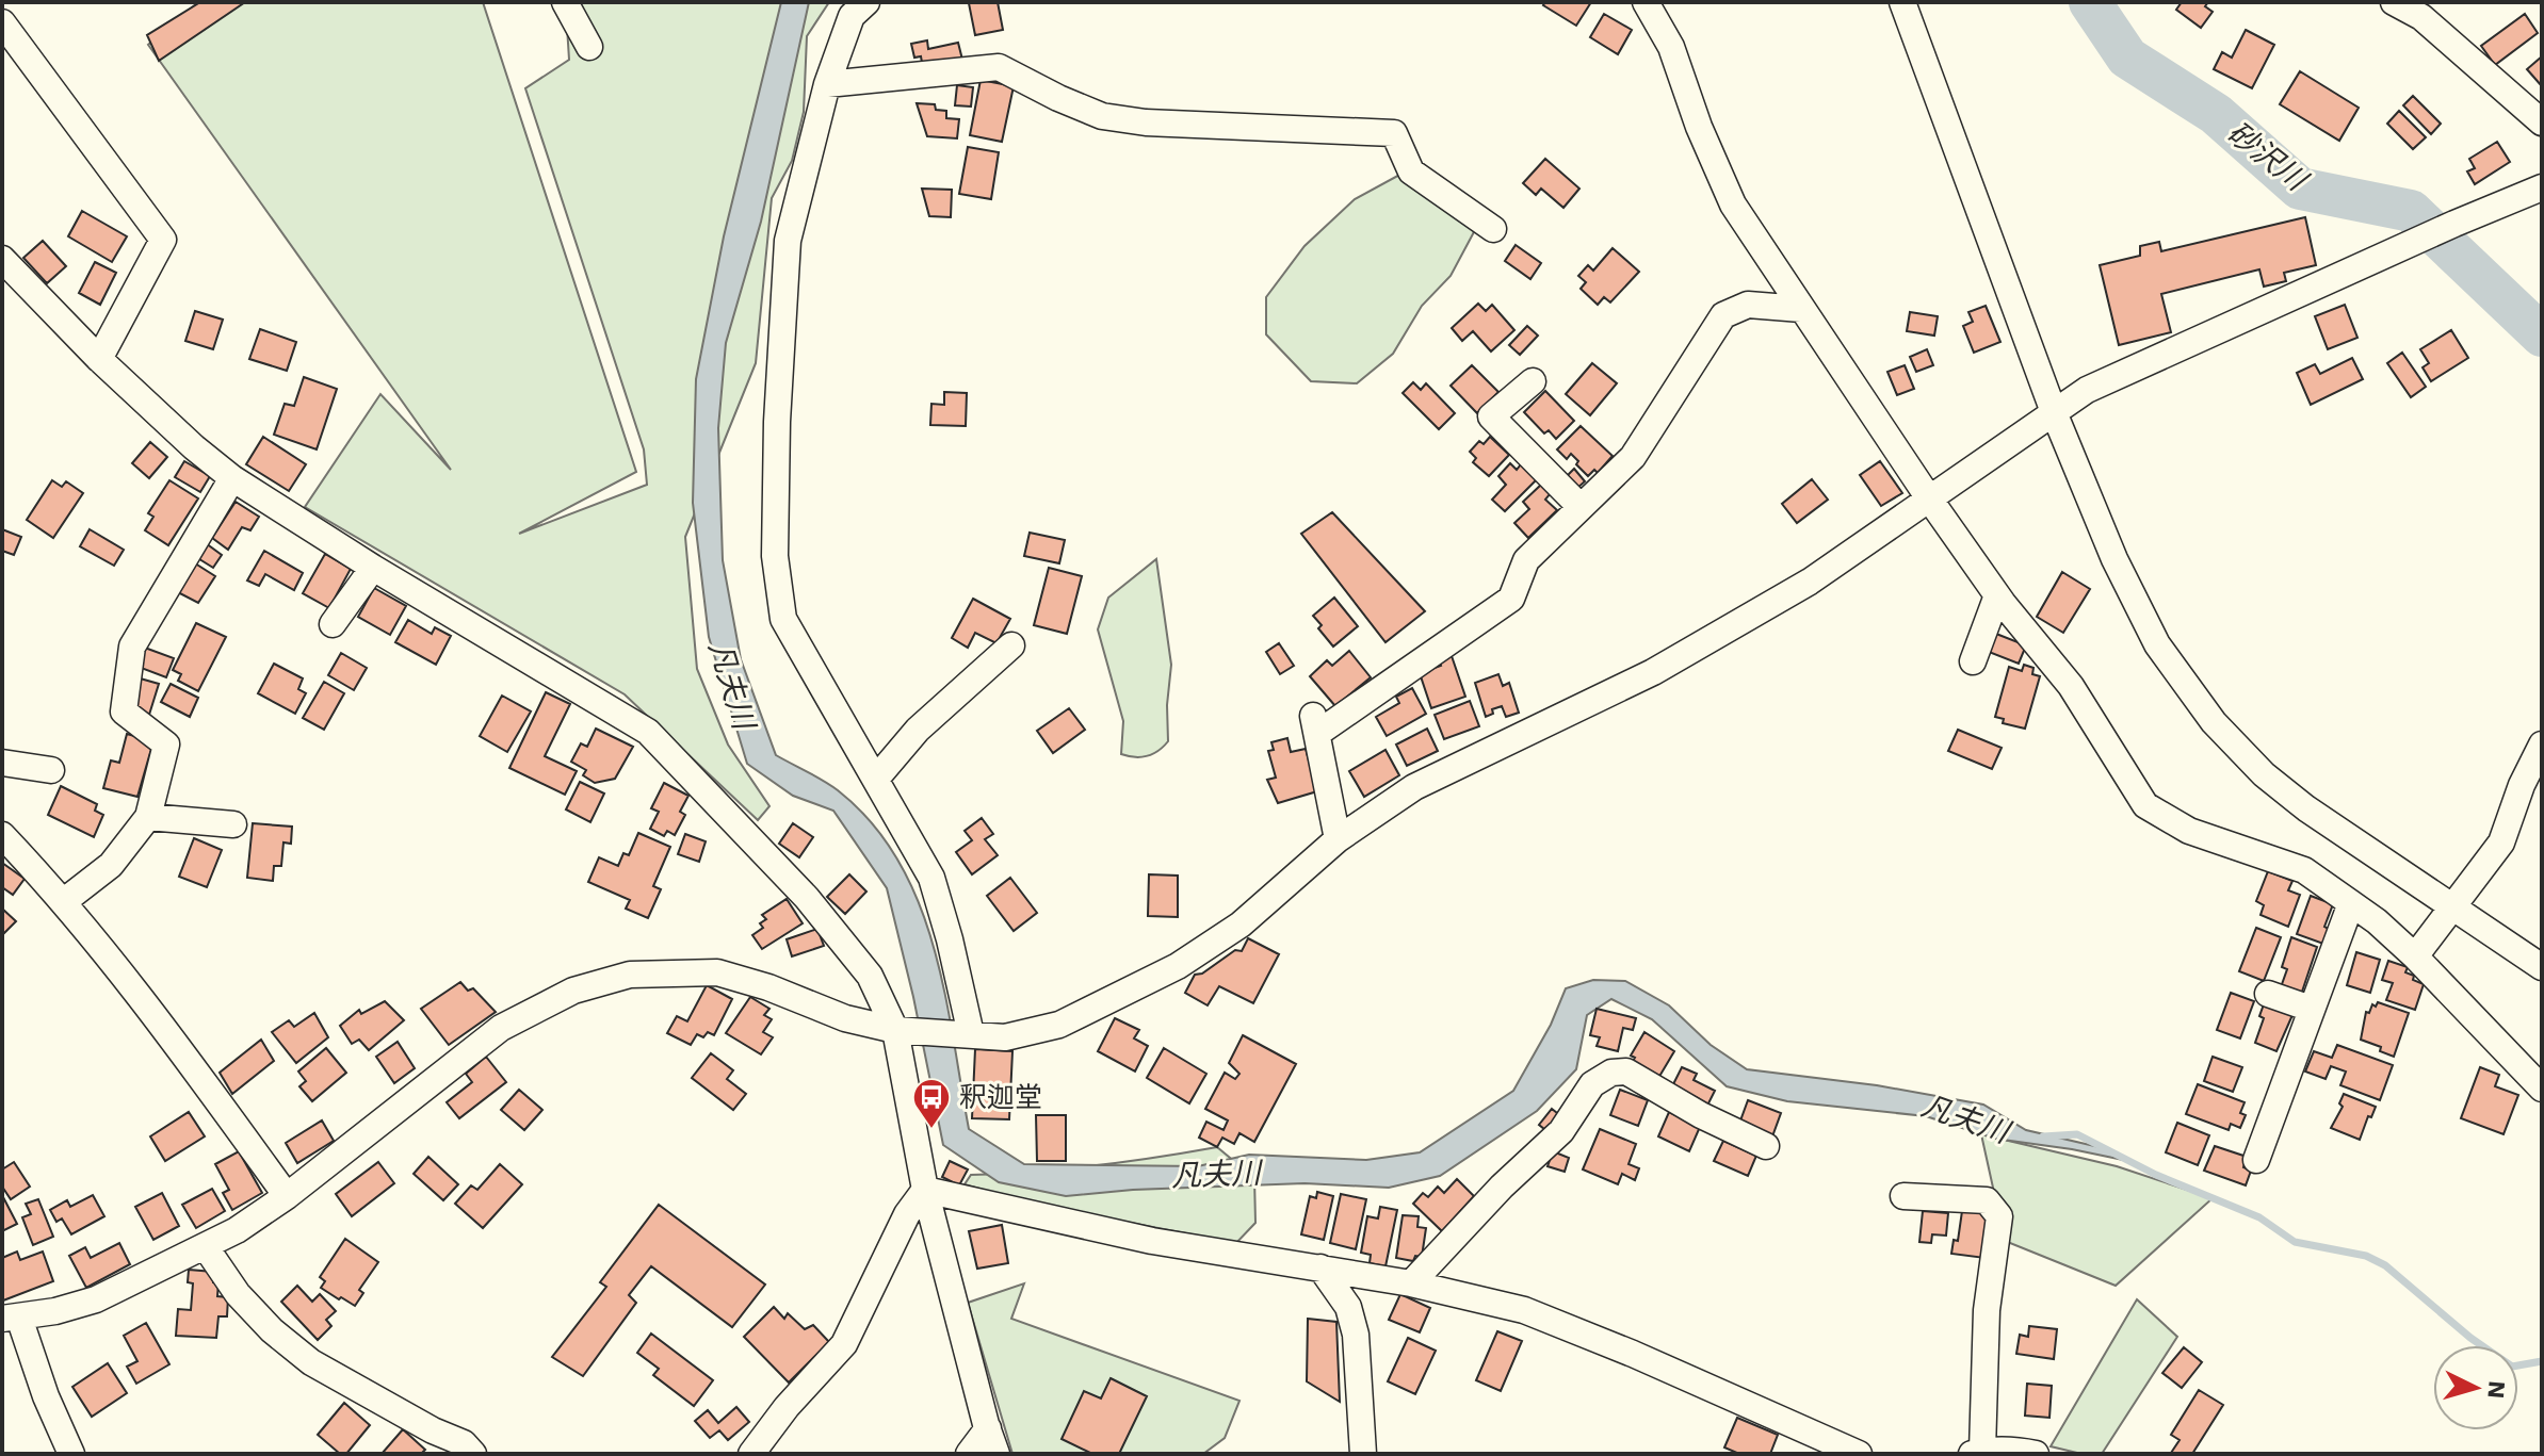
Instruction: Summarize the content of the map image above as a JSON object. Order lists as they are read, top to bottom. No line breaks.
{"water":["砂沢川","凡夫川"],"places":{"bus stop":["釈迦堂"]},"north":"right"}
